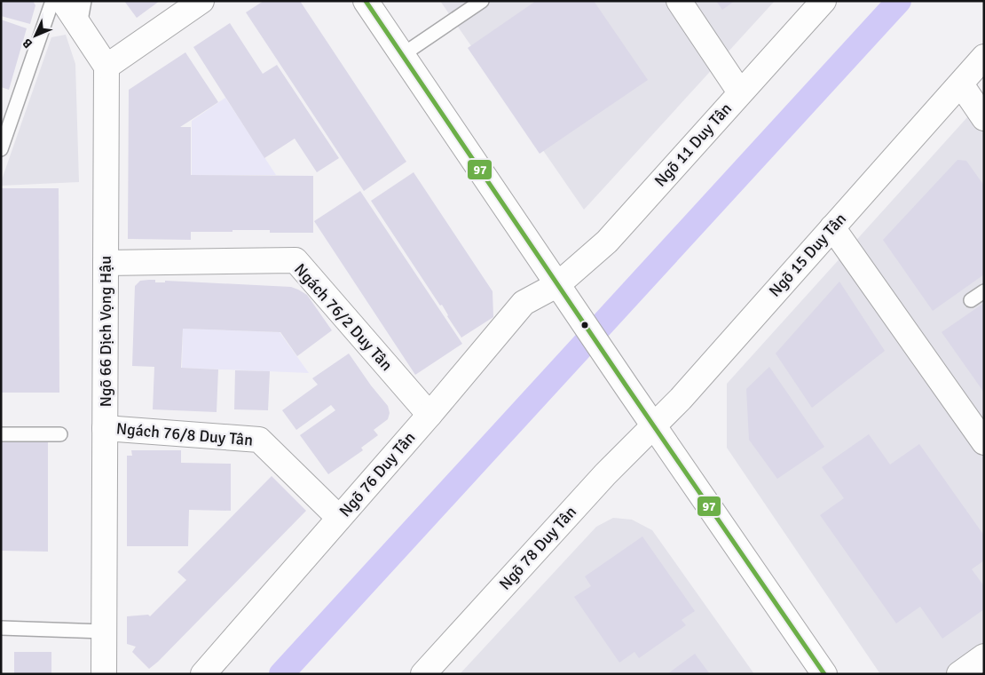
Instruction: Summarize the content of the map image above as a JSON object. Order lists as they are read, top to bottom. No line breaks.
{"streets":{"street":["Ngõ 11 Duy Tân","Ngõ 15 Duy Tân","Ngách 76/2 Duy Tân","Ngõ 66 Dịch Vọng Hậu","Ngách 76/8 Duy Tân","Ngõ 76 Duy Tân","Ngõ 78 Duy Tân"]},"crossings":[["Ngõ 11 Duy Tân","Ngõ 76 Duy Tân"],["Ngõ 15 Duy Tân","Ngõ 78 Duy Tân"],["Ngách 76/2 Duy Tân","Ngõ 66 Dịch Vọng Hậu"],["Ngách 76/2 Duy Tân","Ngõ 76 Duy Tân"],["Ngõ 66 Dịch Vọng Hậu","Ngách 76/8 Duy Tân"],["Ngách 76/8 Duy Tân","Ngõ 76 Duy Tân"]],"lines":["transit line 97"],"north":"bottom left"}
